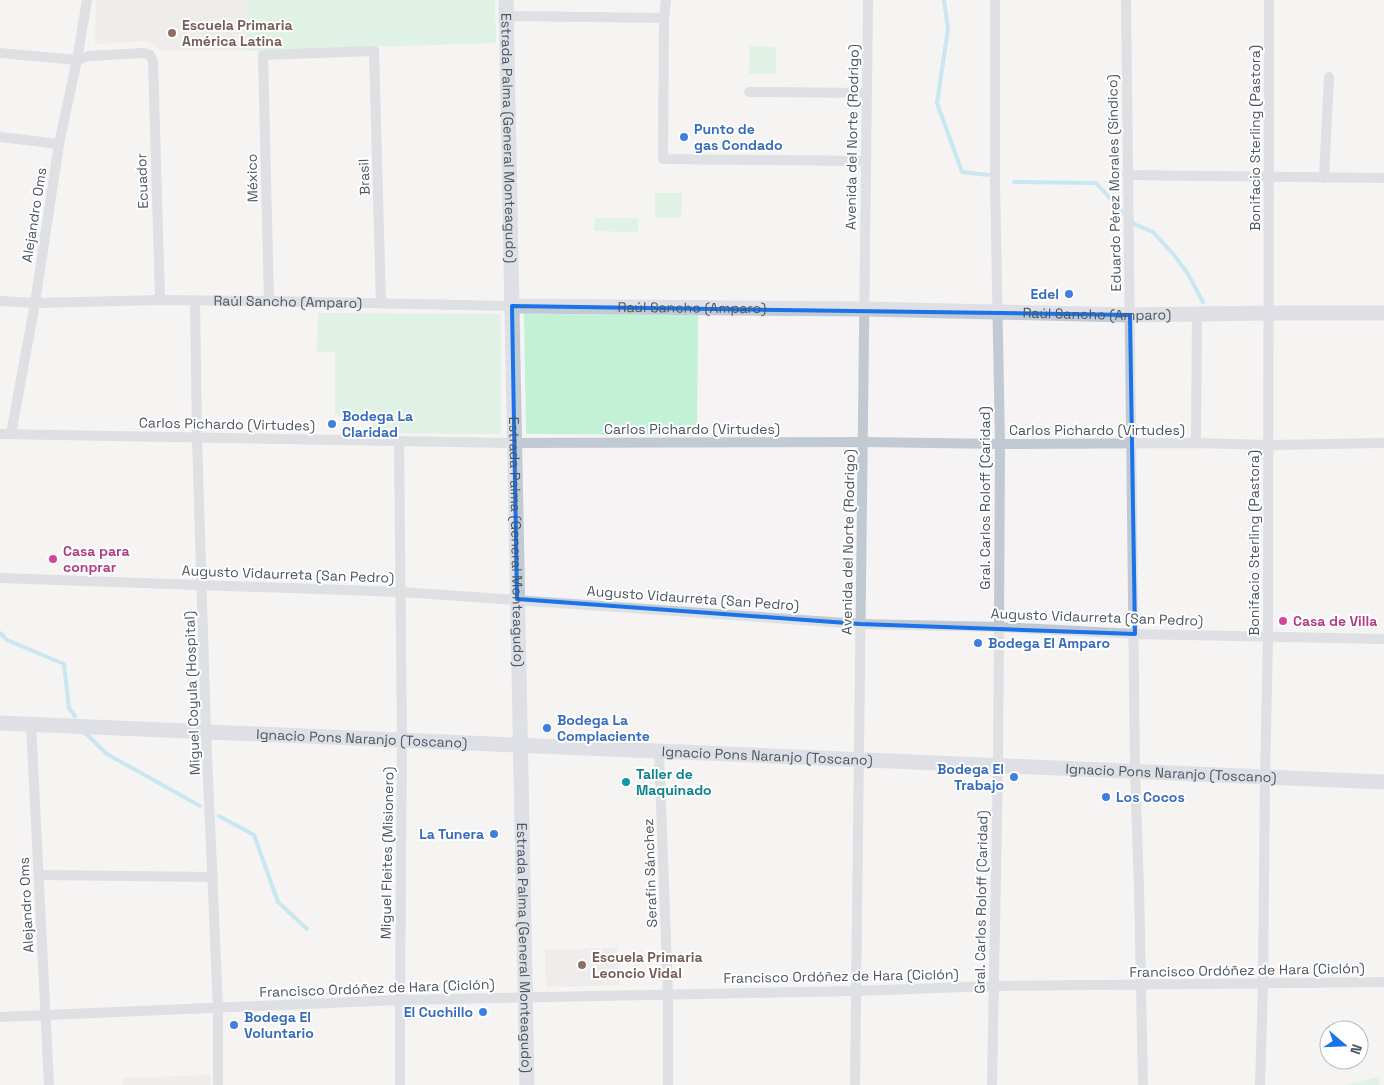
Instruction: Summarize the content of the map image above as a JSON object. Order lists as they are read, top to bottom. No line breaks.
{"streets":{"street":["Avenida del Norte (Rodrigo)","Estrada Palma (General Monteagudo)","Bonifacio Sterling (Pastora)","Brasil","México","Ecuador","Eduardo Pérez Morales (Síndico)","Alejandro Oms","Raúl Sancho (Amparo)","Carlos Pichardo (Virtudes)","Gral. Carlos Roloff (Caridad)","Augusto Vidaurreta (San Pedro)","Miguel Coyula (Hospital)","Ignacio Pons Naranjo (Toscano)","Miguel Fleites (Misionero)","Serafín Sánchez","Francisco Ordóñez de Hara (Ciclón)"]},"crossings":[["Avenida del Norte (Rodrigo)","Raúl Sancho (Amparo)"],["Avenida del Norte (Rodrigo)","Carlos Pichardo (Virtudes)"],["Avenida del Norte (Rodrigo)","Augusto Vidaurreta (San Pedro)"],["Avenida del Norte (Rodrigo)","Ignacio Pons Naranjo (Toscano)"],["Avenida del Norte (Rodrigo)","Francisco Ordóñez de Hara (Ciclón)"],["Estrada Palma (General Monteagudo)","Raúl Sancho (Amparo)"],["Estrada Palma (General Monteagudo)","Carlos Pichardo (Virtudes)"],["Estrada Palma (General Monteagudo)","Augusto Vidaurreta (San Pedro)"],["Estrada Palma (General Monteagudo)","Ignacio Pons Naranjo (Toscano)"],["Estrada Palma (General Monteagudo)","Francisco Ordóñez de Hara (Ciclón)"],["Bonifacio Sterling (Pastora)","Raúl Sancho (Amparo)"],["Bonifacio Sterling (Pastora)","Carlos Pichardo (Virtudes)"],["Bonifacio Sterling (Pastora)","Augusto Vidaurreta (San Pedro)"],["Bonifacio Sterling (Pastora)","Ignacio Pons Naranjo (Toscano)"],["Bonifacio Sterling (Pastora)","Francisco Ordóñez de Hara (Ciclón)"],["Brasil","México"],["Brasil","Raúl Sancho (Amparo)"],["México","Raúl Sancho (Amparo)"],["Ecuador","Alejandro Oms"],["Ecuador","Raúl Sancho (Amparo)"],["Eduardo Pérez Morales (Síndico)","Raúl Sancho (Amparo)"],["Eduardo Pérez Morales (Síndico)","Carlos Pichardo (Virtudes)"],["Eduardo Pérez Morales (Síndico)","Augusto Vidaurreta (San Pedro)"],["Eduardo Pérez Morales (Síndico)","Ignacio Pons Naranjo (Toscano)"],["Eduardo Pérez Morales (Síndico)","Francisco Ordóñez de Hara (Ciclón)"],["Alejandro Oms","Raúl Sancho (Amparo)"],["Alejandro Oms","Carlos Pichardo (Virtudes)"],["Alejandro Oms","Ignacio Pons Naranjo (Toscano)"],["Alejandro Oms","Francisco Ordóñez de Hara (Ciclón)"],["Raúl Sancho (Amparo)","Gral. Carlos Roloff (Caridad)"],["Raúl Sancho (Amparo)","Miguel Coyula (Hospital)"],["Carlos Pichardo (Virtudes)","Gral. Carlos Roloff (Caridad)"],["Carlos Pichardo (Virtudes)","Miguel Coyula (Hospital)"],["Carlos Pichardo (Virtudes)","Miguel Fleites (Misionero)"],["Gral. Carlos Roloff (Caridad)","Augusto Vidaurreta (San Pedro)"],["Gral. Carlos Roloff (Caridad)","Ignacio Pons Naranjo (Toscano)"],["Gral. Carlos Roloff (Caridad)","Francisco Ordóñez de Hara (Ciclón)"],["Augusto Vidaurreta (San Pedro)","Miguel Coyula (Hospital)"],["Augusto Vidaurreta (San Pedro)","Miguel Fleites (Misionero)"],["Miguel Coyula (Hospital)","Ignacio Pons Naranjo (Toscano)"],["Miguel Coyula (Hospital)","Francisco Ordóñez de Hara (Ciclón)"],["Ignacio Pons Naranjo (Toscano)","Miguel Fleites (Misionero)"],["Ignacio Pons Naranjo (Toscano)","Serafín Sánchez"],["Miguel Fleites (Misionero)","Francisco Ordóñez de Hara (Ciclón)"],["Serafín Sánchez","Francisco Ordóñez de Hara (Ciclón)"]],"places":["Escuela Primaria América Latina","Punto de gas Condado","Edel","Bodega La Claridad","Casa para conprar","Casa de Villa","Bodega El Amparo","Bodega La Complaciente","Bodega El Trabajo","Taller de Maquinado","Los Cocos","La Tunera","Escuela Primaria Leoncio Vidal","El Cuchillo","Bodega El Voluntario"],"north":"right"}
